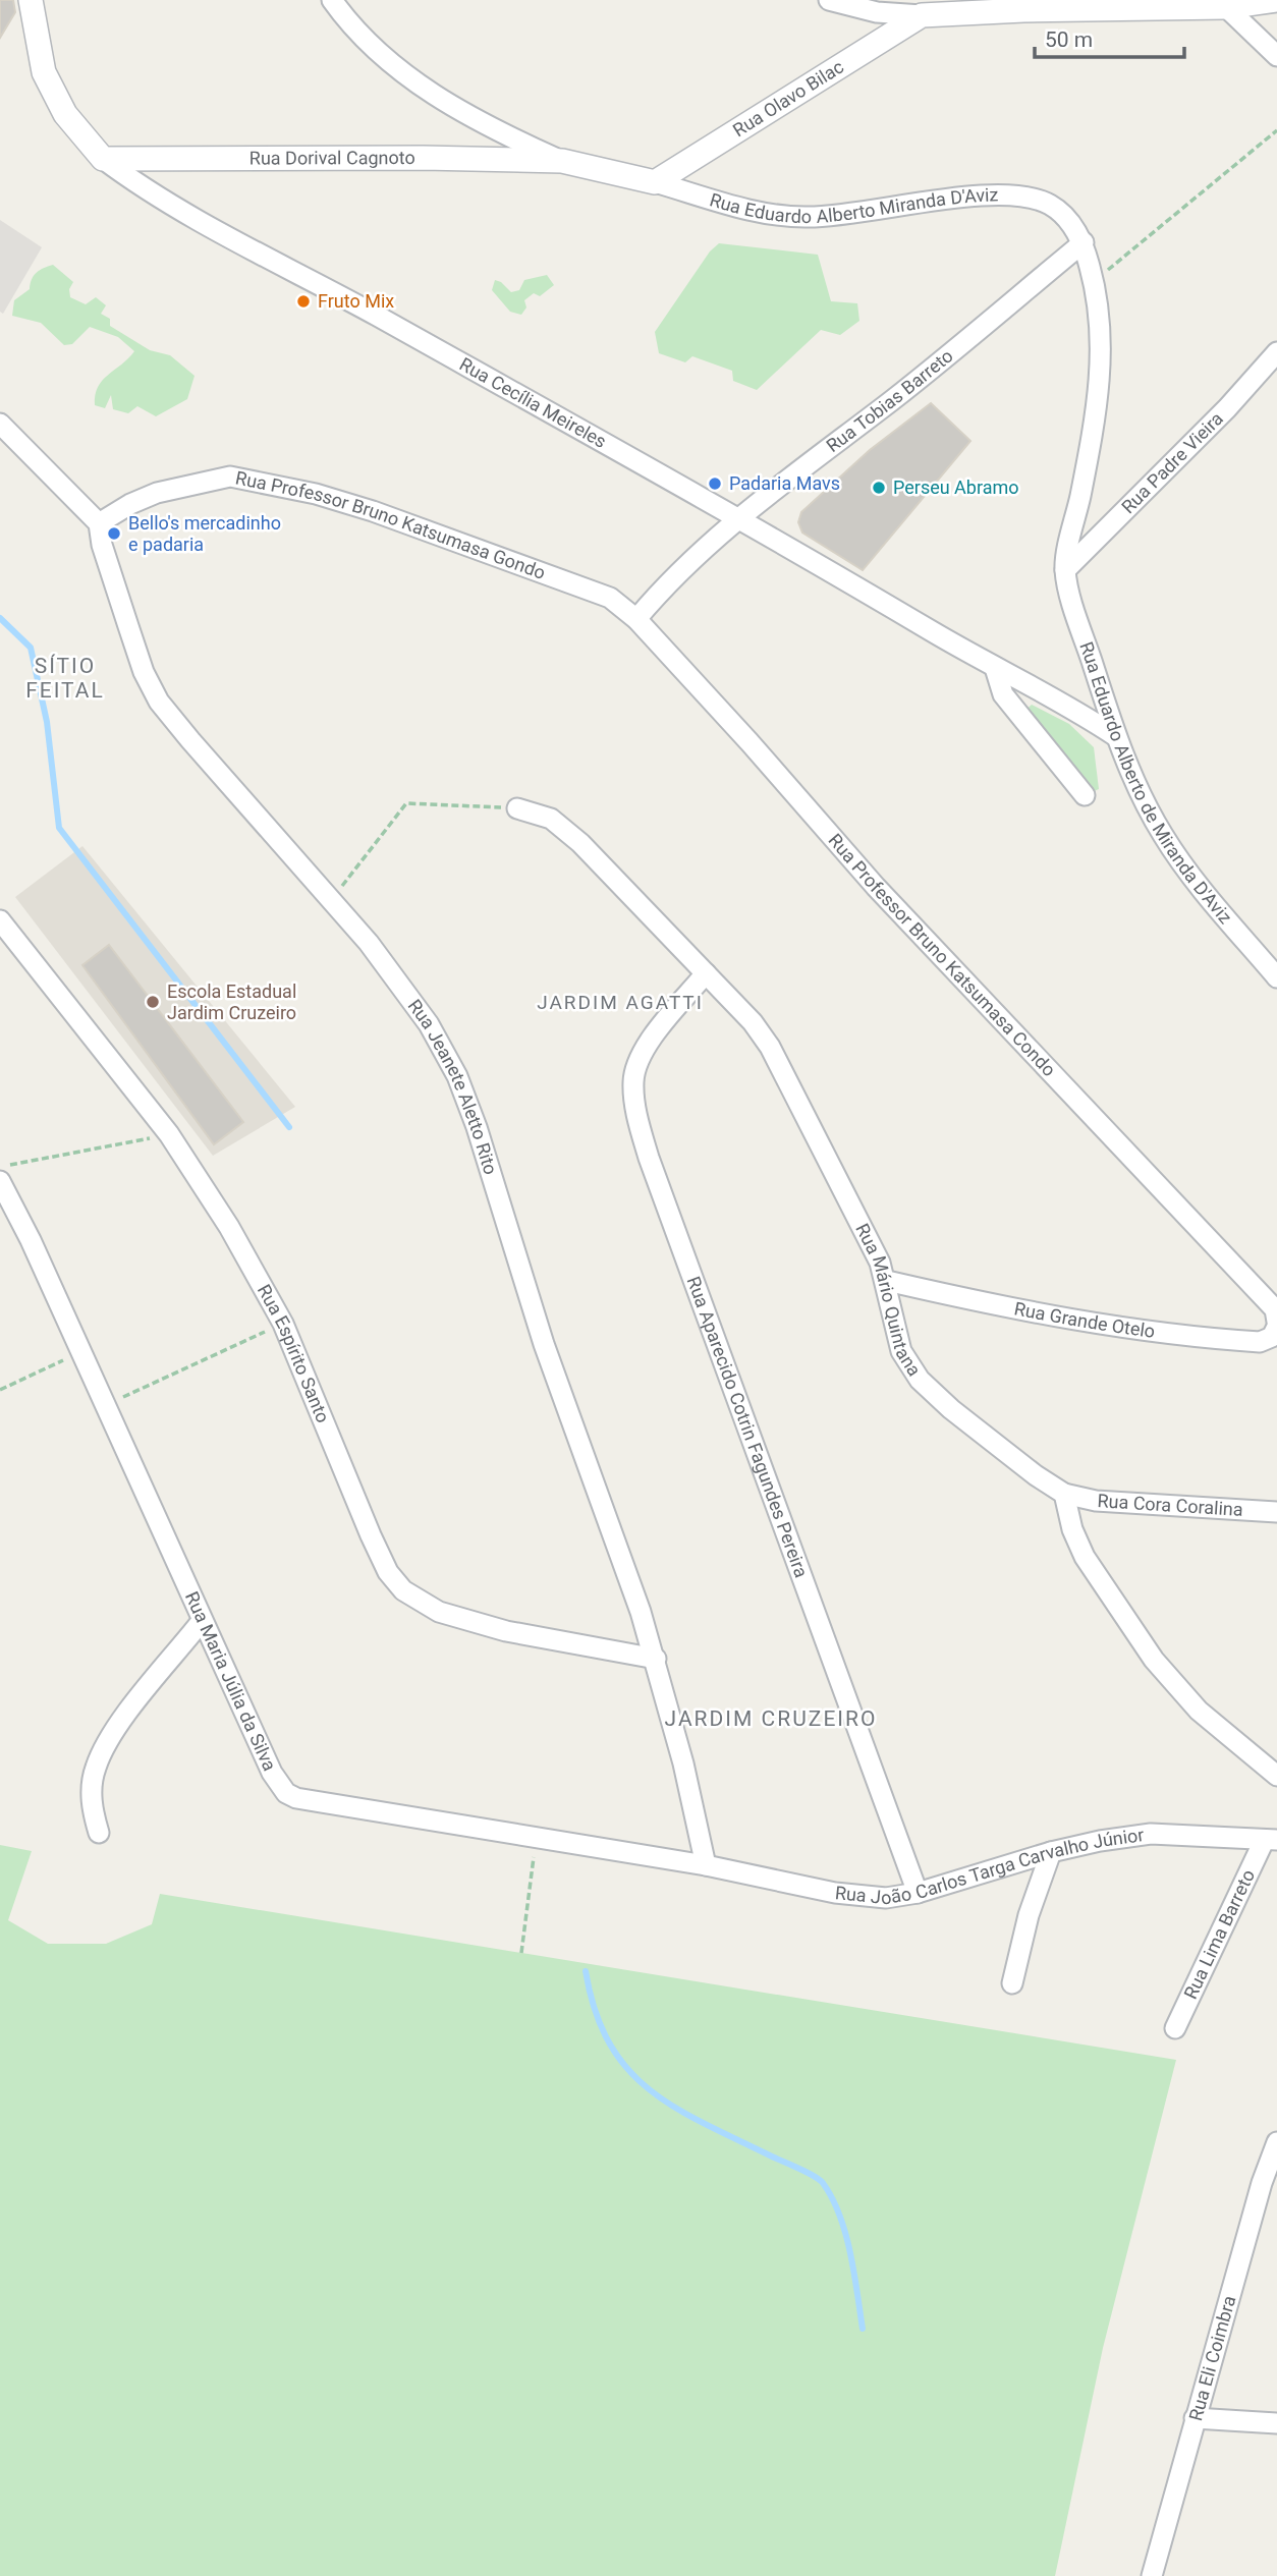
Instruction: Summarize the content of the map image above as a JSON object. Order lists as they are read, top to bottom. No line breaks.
{"streets":{"street":["Rua Olavo Bilac","Rua Dorival Cagnoto","Rua Eduardo Alberto Miranda D'Aviz","Rua Tobias Barreto","Rua Cecília Meireles","Rua Padre Vieira","Rua Professor Bruno Katsumasa Gondo","Rua Eduardo Alberto de Miranda D'Aviz","Rua Professor Bruno Katsumasa Condo","Rua Jeanete Aletto Rito","Rua Mário Quintana","Rua Grande Otelo","Rua Espírito Santo","Rua Aparecido Cotrin Fagundes Pereira","Rua Cora Coralina","Rua Maria Júlia da Silva","Rua João Carlos Targa Carvalho Júnior","Rua Lima Barreto","Rua Eli Coimbra"]},"crossings":[["Rua Olavo Bilac","Rua Eduardo Alberto Miranda D'Aviz"],["Rua Dorival Cagnoto","Rua Eduardo Alberto Miranda D'Aviz"],["Rua Dorival Cagnoto","Rua Cecília Meireles"],["Rua Eduardo Alberto Miranda D'Aviz","Rua Tobias Barreto"],["Rua Eduardo Alberto Miranda D'Aviz","Rua Padre Vieira"],["Rua Eduardo Alberto Miranda D'Aviz","Rua Eduardo Alberto de Miranda D'Aviz"],["Rua Tobias Barreto","Rua Cecília Meireles"],["Rua Tobias Barreto","Rua Professor Bruno Katsumasa Gondo"],["Rua Tobias Barreto","Rua Professor Bruno Katsumasa Condo"],["Rua Cecília Meireles","Rua Eduardo Alberto de Miranda D'Aviz"],["Rua Padre Vieira","Rua Eduardo Alberto de Miranda D'Aviz"],["Rua Professor Bruno Katsumasa Gondo","Rua Professor Bruno Katsumasa Condo"],["Rua Professor Bruno Katsumasa Gondo","Rua Jeanete Aletto Rito"],["Rua Jeanete Aletto Rito","Rua Espírito Santo"],["Rua Jeanete Aletto Rito","Rua Maria Júlia da Silva"],["Rua Jeanete Aletto Rito","Rua João Carlos Targa Carvalho Júnior"],["Rua Mário Quintana","Rua Grande Otelo"],["Rua Mário Quintana","Rua Aparecido Cotrin Fagundes Pereira"],["Rua Mário Quintana","Rua Cora Coralina"],["Rua Aparecido Cotrin Fagundes Pereira","Rua João Carlos Targa Carvalho Júnior"],["Rua Maria Júlia da Silva","Rua João Carlos Targa Carvalho Júnior"],["Rua João Carlos Targa Carvalho Júnior","Rua Lima Barreto"]],"districts":["SÍTIO FEITAL","JARDIM AGATTI","JARDIM CRUZEIRO"],"places":["Fruto Mix","Padaria Mavs","Perseu Abramo","Bello's mercadinho e padaria","Escola Estadual Jardim Cruzeiro"],"scale_bar":"50 m"}
